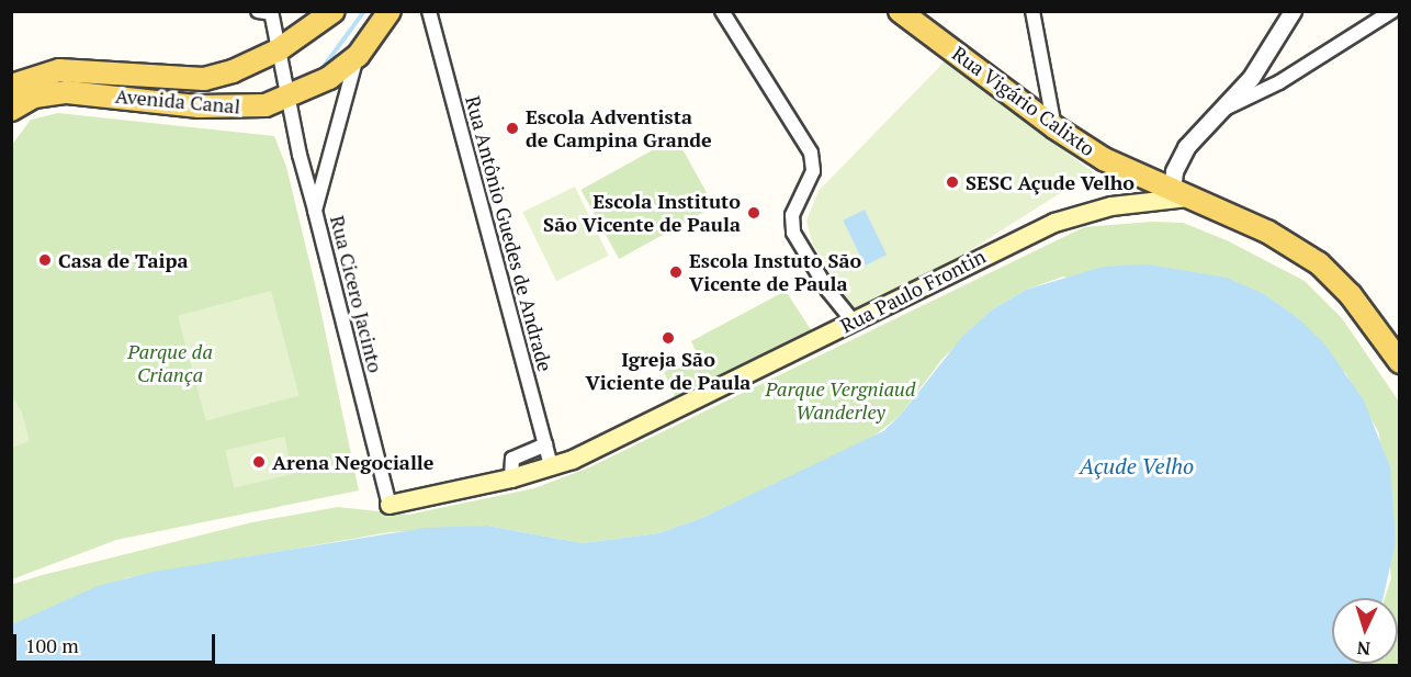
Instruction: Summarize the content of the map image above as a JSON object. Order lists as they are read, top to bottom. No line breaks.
{"streets":{"main road":["Avenida Canal","Rua Vigário Calixto","Rua Paulo Frontin"],"street":["Rua Antônio Guedes de Andrade","Rua Cicero Jacinto"]},"crossings":[["Avenida Canal","Rua Cicero Jacinto"],["Rua Vigário Calixto","Rua Paulo Frontin"],["Rua Antônio Guedes de Andrade","Rua Paulo Frontin"],["Rua Paulo Frontin","Rua Cicero Jacinto"]],"water":["Açude Velho"],"parks":["Parque da Criança","Parque Vergniaud Wanderley"],"places":["Escola Adventista de Campina Grande","SESC Açude Velho","Escola Instituto São Vicente de Paula","Casa de Taipa","Escola Instuto São Vicente de Paula","Igreja São Viciente de Paula","Arena Negocialle"],"scale_bar":"100 m","north":"bottom"}
